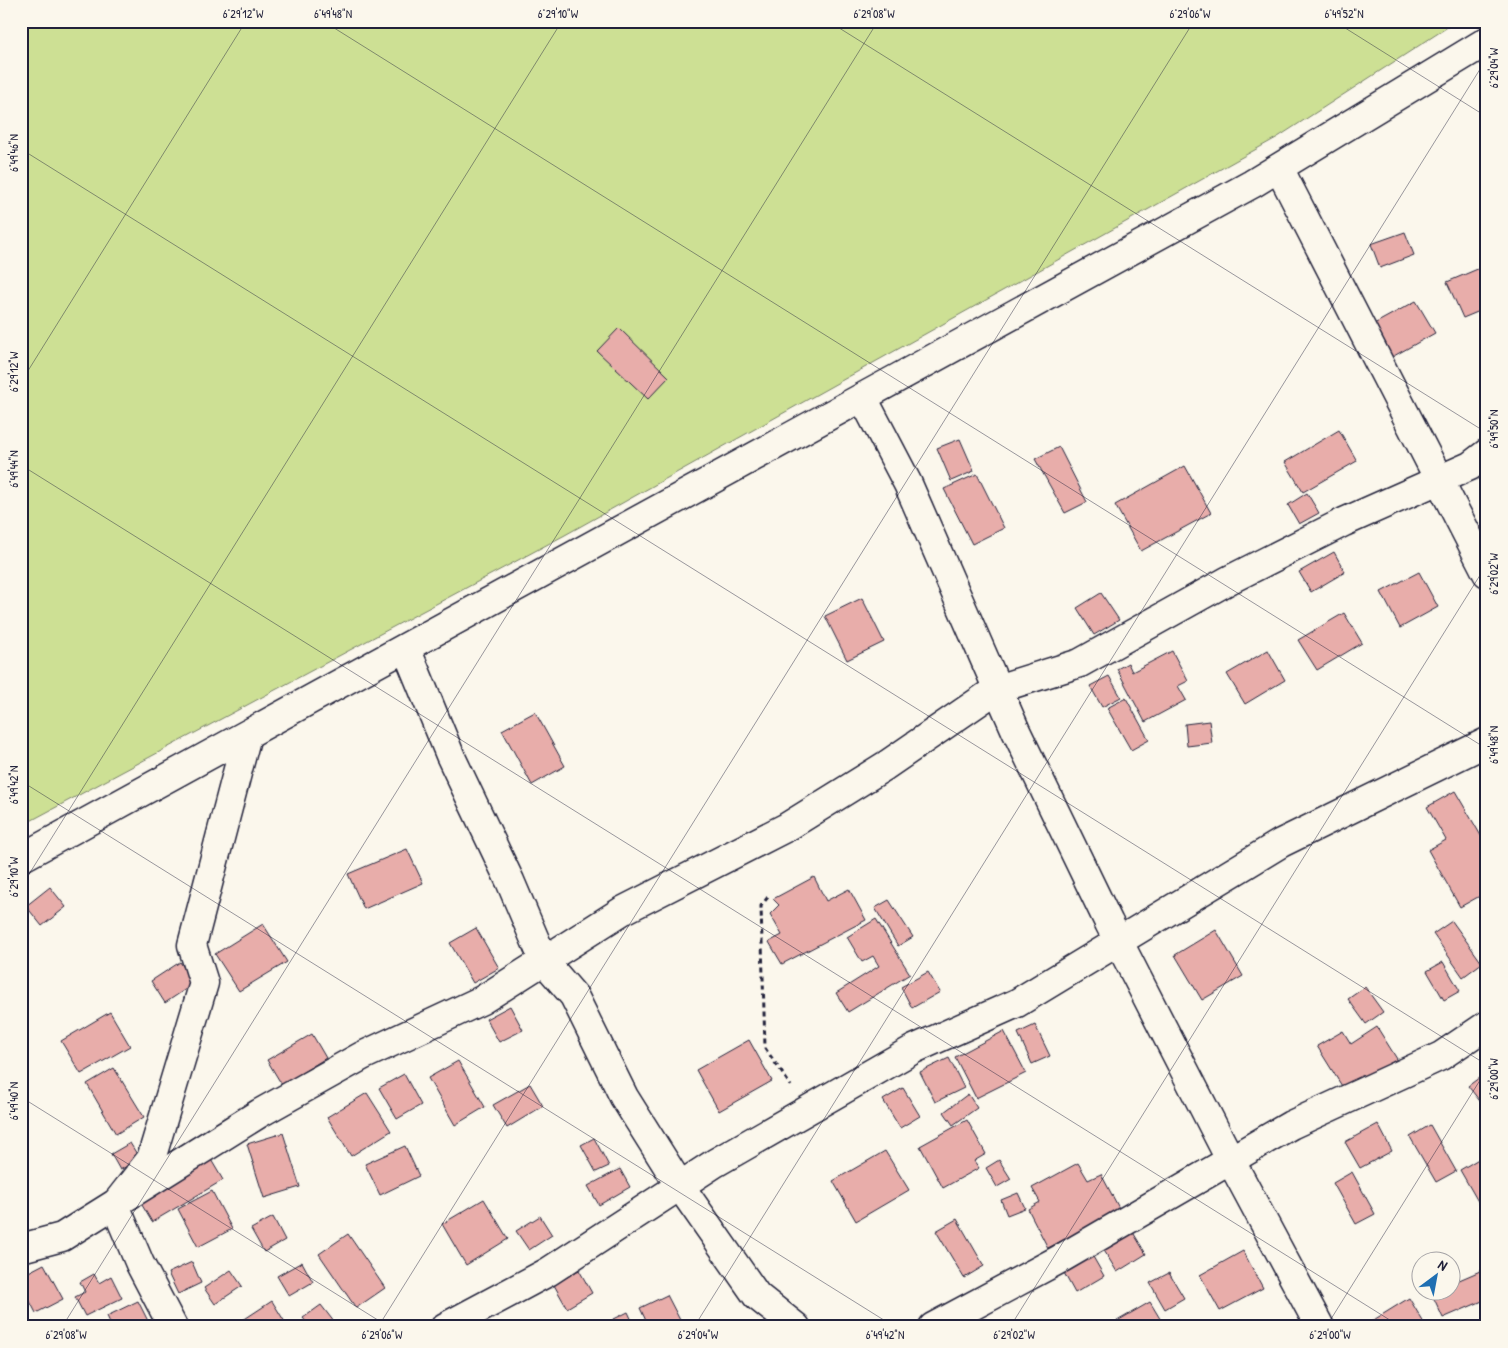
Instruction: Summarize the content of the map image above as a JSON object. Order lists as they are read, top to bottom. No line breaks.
{"north":"top right","coordinates":["6°29'12\"W","6°49'48\"N","6°29'10\"W","6°29'08\"W","6°29'06\"W","6°49'52\"N","6°29'04\"W","6°49'46\"N","6°49'50\"N","6°49'44\"N","6°29'02\"W","6°49'42\"N","6°29'00\"W","6°49'40\"N"]}
